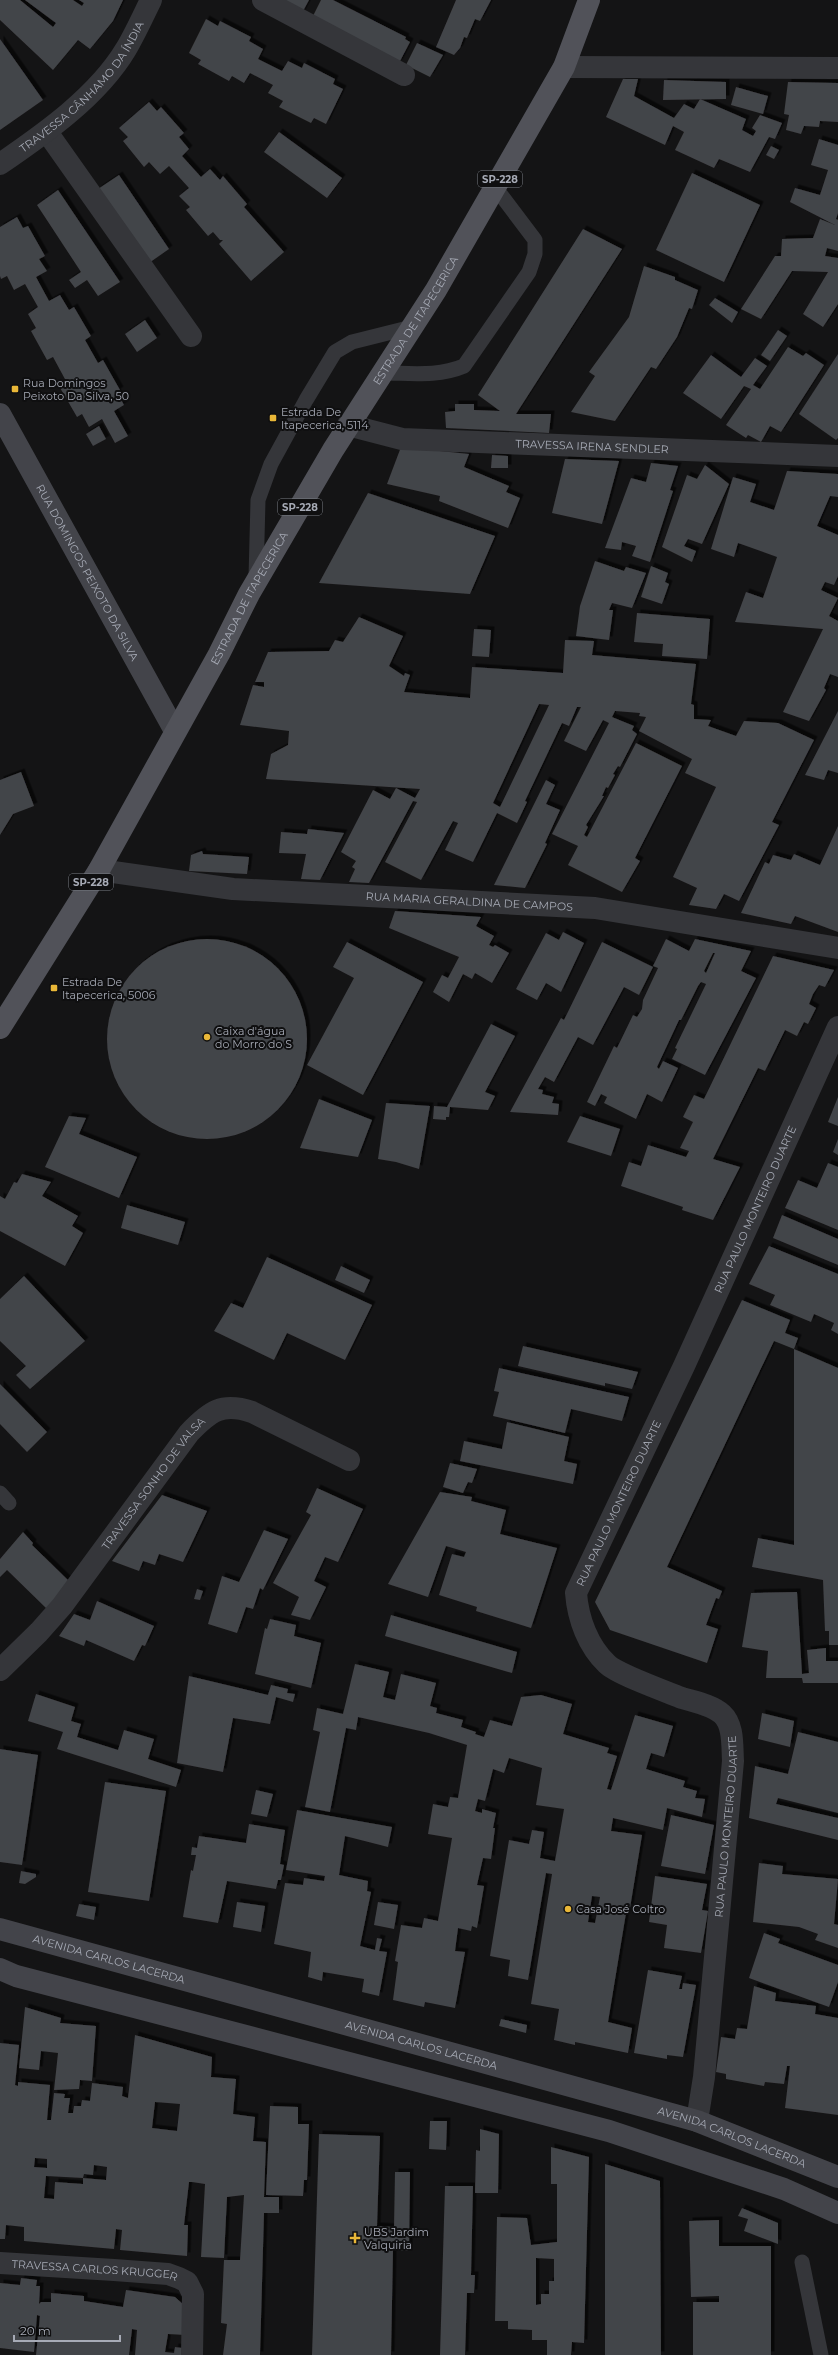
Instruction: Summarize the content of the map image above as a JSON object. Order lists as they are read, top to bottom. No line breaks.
{"streets":{"main road":["SP-228","ESTRADA DE ITAPECERICA","RUA DOMINGOS PEIXOTO DA SILVA","AVENIDA CARLOS LACERDA"],"street":["TRAVESSA CÂNHAMO DA ÍNDIA","TRAVESSA IRENA SENDLER","RUA MARIA GERALDINA DE CAMPOS","RUA PAULO MONTEIRO DUARTE","TRAVESSA SONHO DE VALSA","TRAVESSA CARLOS KRUGGER"]},"crossings":[["ESTRADA DE ITAPECERICA","TRAVESSA IRENA SENDLER"],["ESTRADA DE ITAPECERICA","RUA DOMINGOS PEIXOTO DA SILVA"],["ESTRADA DE ITAPECERICA","RUA MARIA GERALDINA DE CAMPOS"],["RUA PAULO MONTEIRO DUARTE","AVENIDA CARLOS LACERDA"]],"places":{"transit":["Rua Domingos Peixoto Da Silva, 50","Estrada De Itapecerica, 5114","Estrada De Itapecerica, 5006"],"other":["Caixa d'água do Morro do S","Casa José Coltro"],"health":["UBS Jardim Valquiria"]},"scale_bar":"20 m"}
